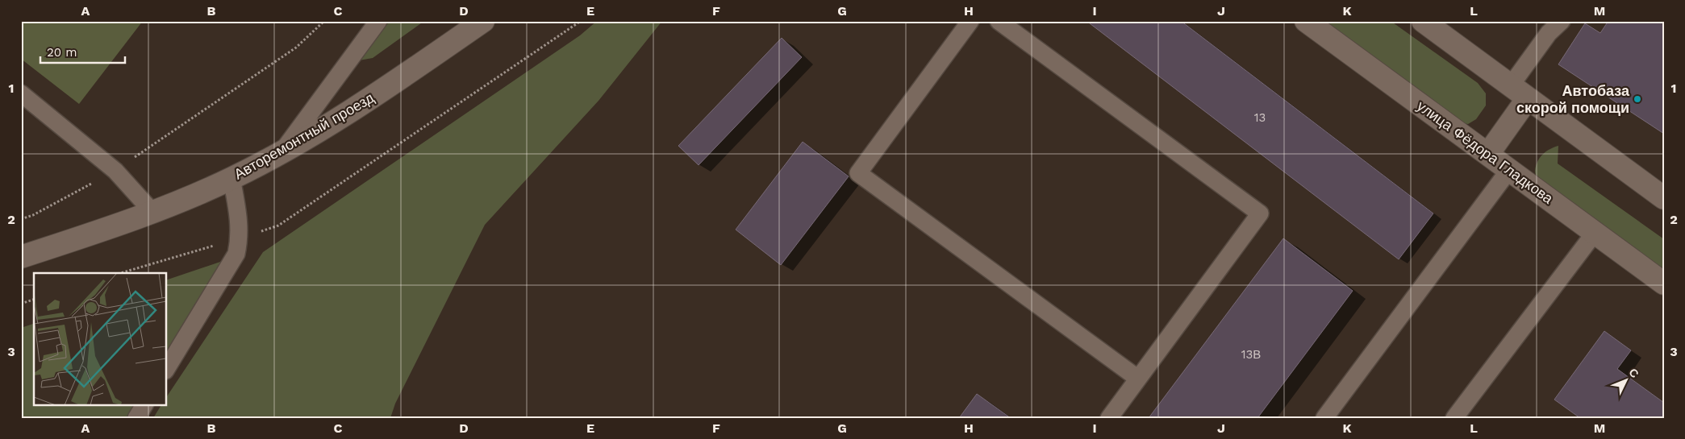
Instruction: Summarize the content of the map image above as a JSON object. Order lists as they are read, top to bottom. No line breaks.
{"streets":{"main road":["Авторемонтный проезд","улица Фёдора Гладкова"]},"places":["Автобаза скорой помощи"],"house_numbers":["13","13В"],"scale_bar":"20 m","north":"top right","grid":{"columns":["A","B","C","D","E","F","G","H","I","J","K","L","M"],"rows":["1","2","3"]}}
